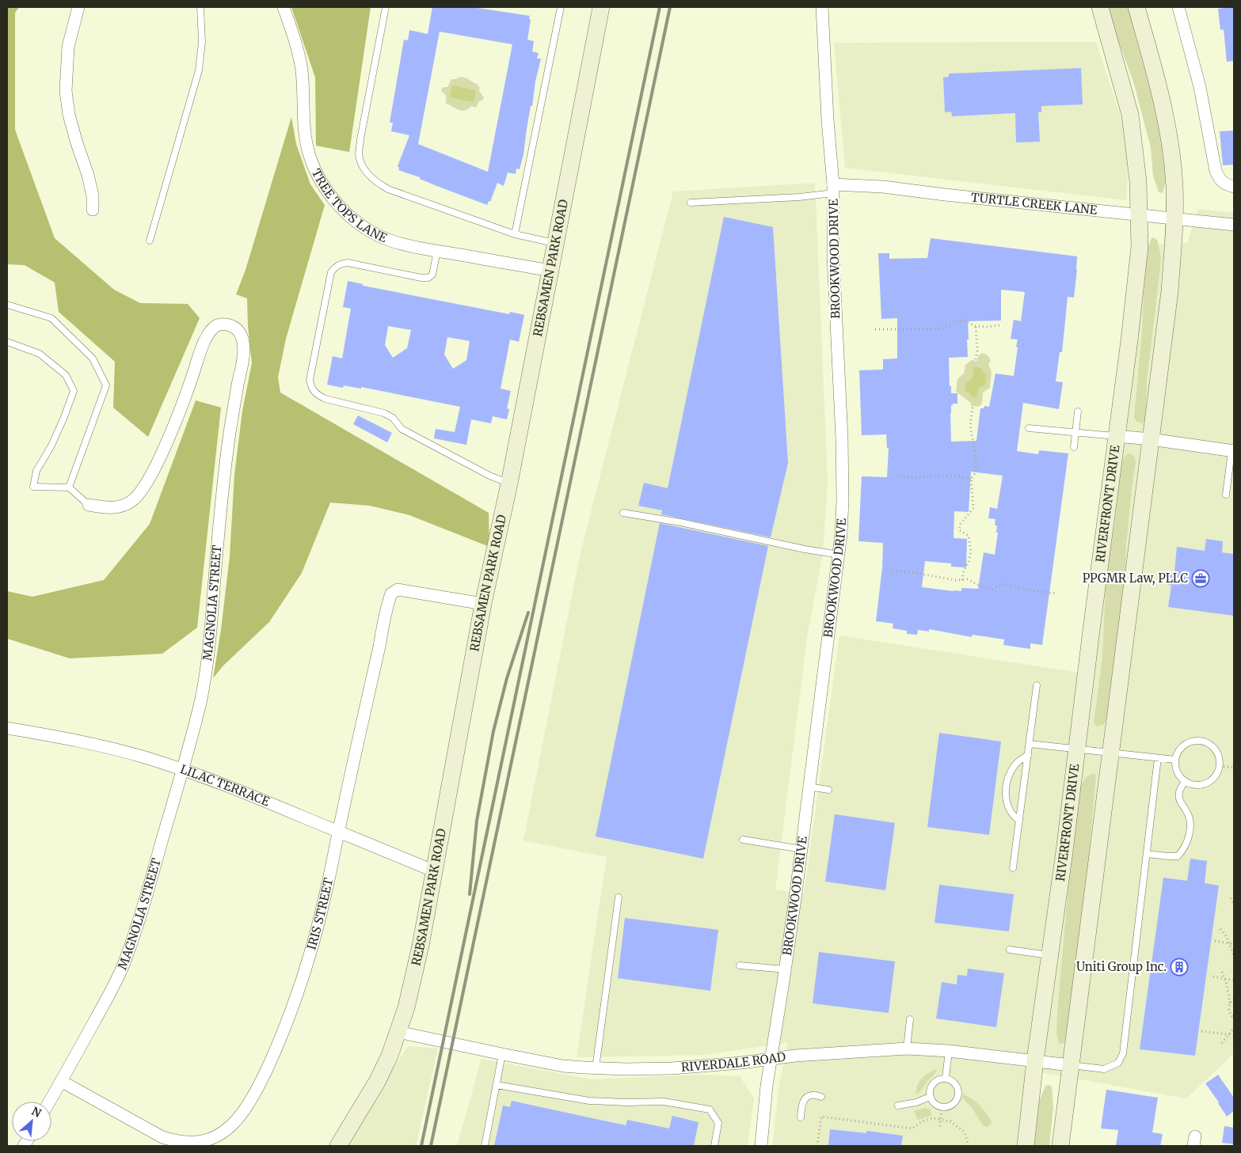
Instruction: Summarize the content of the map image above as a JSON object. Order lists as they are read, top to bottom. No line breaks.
{"streets":{"street":["TREE TOPS LANE","TURTLE CREEK LANE","BROOKWOOD DRIVE","REBSAMEN PARK ROAD","RIVERFRONT DRIVE","MAGNOLIA STREET","LILAC TERRACE","IRIS STREET","RIVERDALE ROAD"]},"crossings":[["TREE TOPS LANE","REBSAMEN PARK ROAD"],["TURTLE CREEK LANE","BROOKWOOD DRIVE"],["TURTLE CREEK LANE","RIVERFRONT DRIVE"],["BROOKWOOD DRIVE","RIVERDALE ROAD"],["REBSAMEN PARK ROAD","LILAC TERRACE"],["REBSAMEN PARK ROAD","IRIS STREET"],["REBSAMEN PARK ROAD","RIVERDALE ROAD"],["RIVERFRONT DRIVE","RIVERDALE ROAD"],["MAGNOLIA STREET","LILAC TERRACE"],["MAGNOLIA STREET","IRIS STREET"],["LILAC TERRACE","IRIS STREET"]],"places":{"office":["PPGMR Law, PLLC"],"building":["Uniti Group Inc."]},"north":"top right"}
